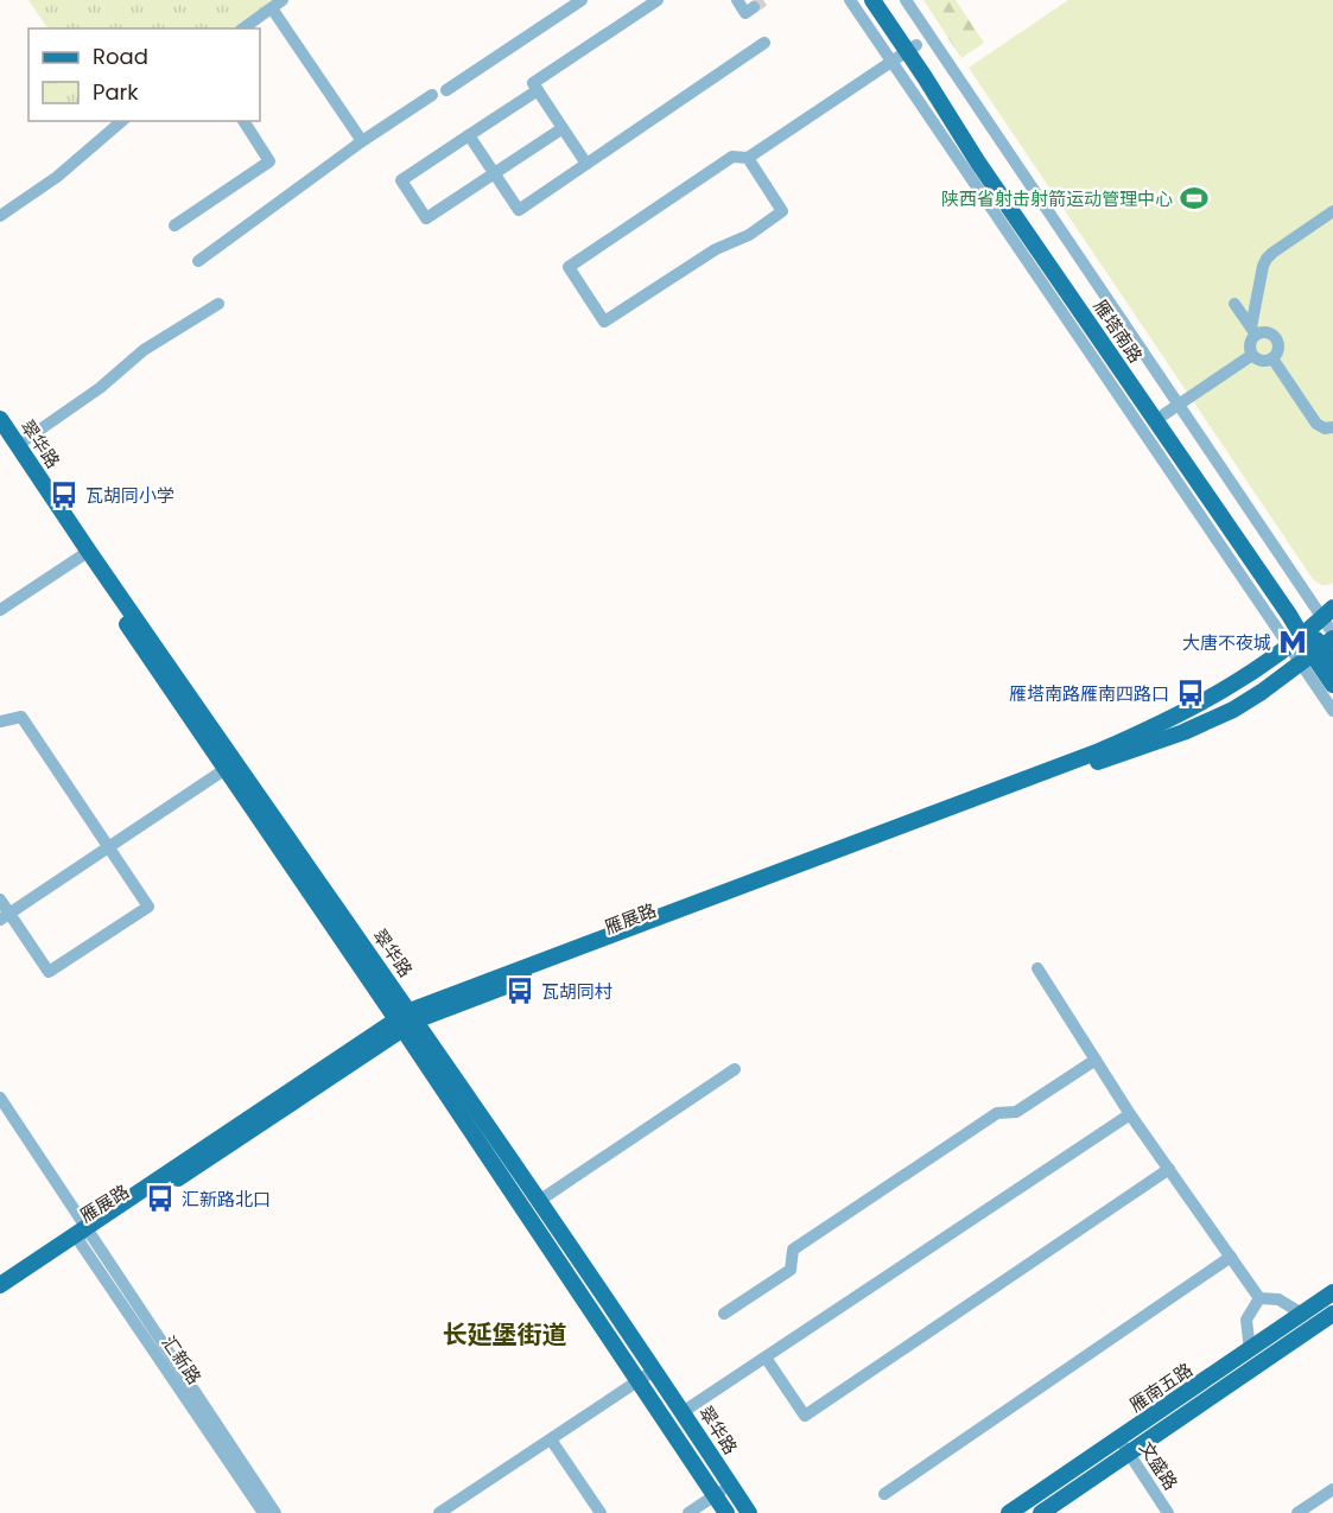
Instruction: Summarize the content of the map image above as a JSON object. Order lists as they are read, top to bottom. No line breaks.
{"streets":{"main road":["雁塔南路","翠华路","雁展路","雁南五路"],"street":["汇新路","文盛路"]},"crossings":[["雁塔南路","雁展路"],["翠华路","雁展路"],["雁展路","汇新路"],["雁南五路","文盛路"]],"districts":["长延堡街道"],"places":{"sports":["陕西省射击射箭运动管理中心"],"bus stop":["瓦胡同小学","雁塔南路雁南四路口","瓦胡同村","汇新路北口"],"metro station":["大唐不夜城"]},"legend":["Road","Park"]}
